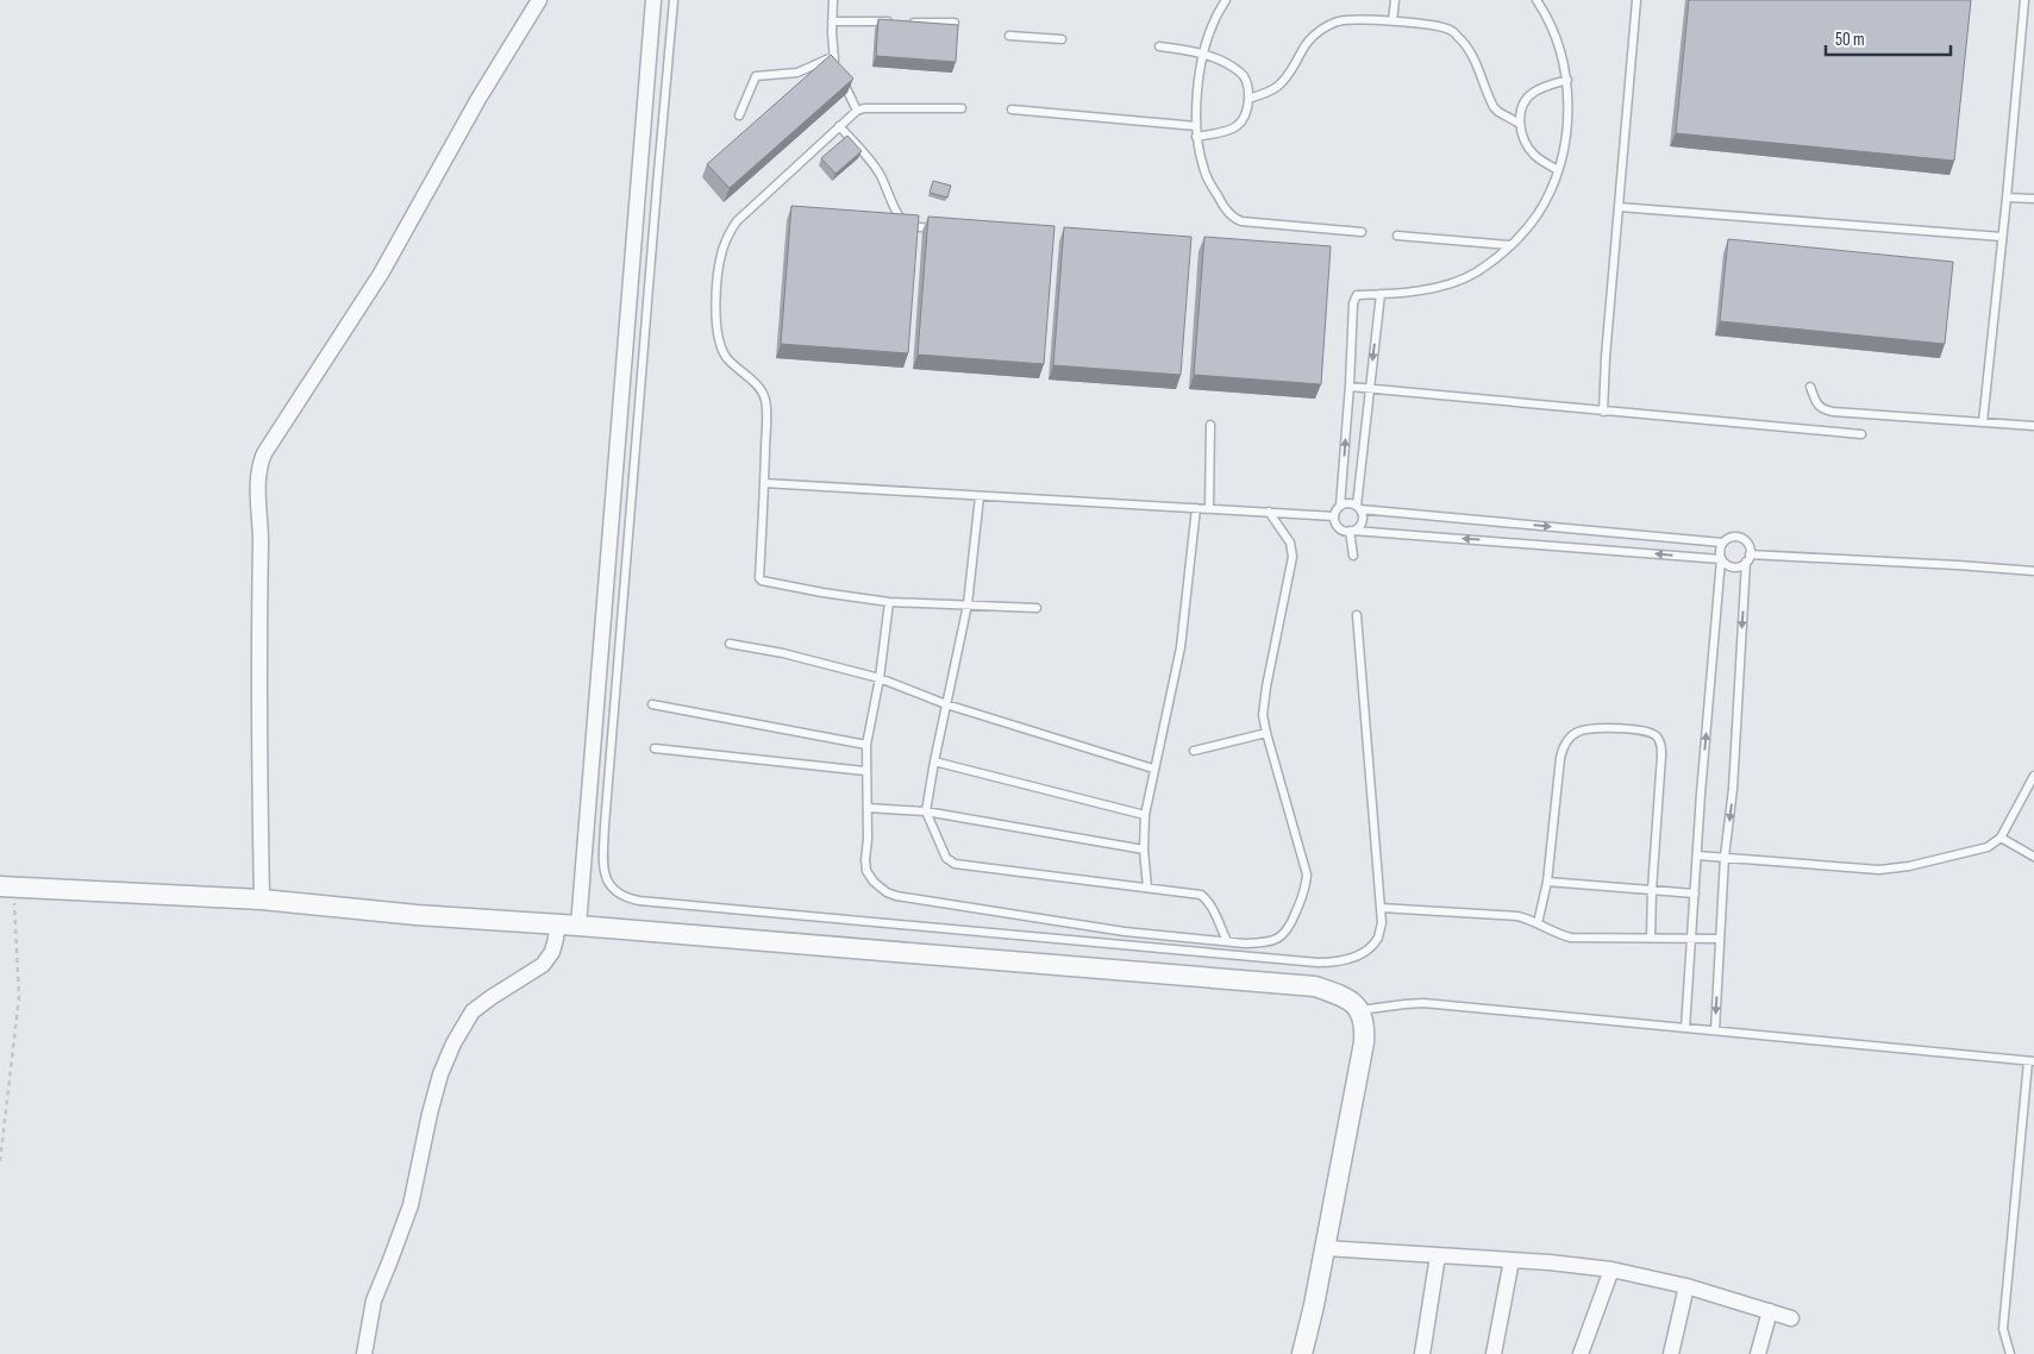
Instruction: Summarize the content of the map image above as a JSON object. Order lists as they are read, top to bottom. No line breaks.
{"scale_bar":"50 m"}
